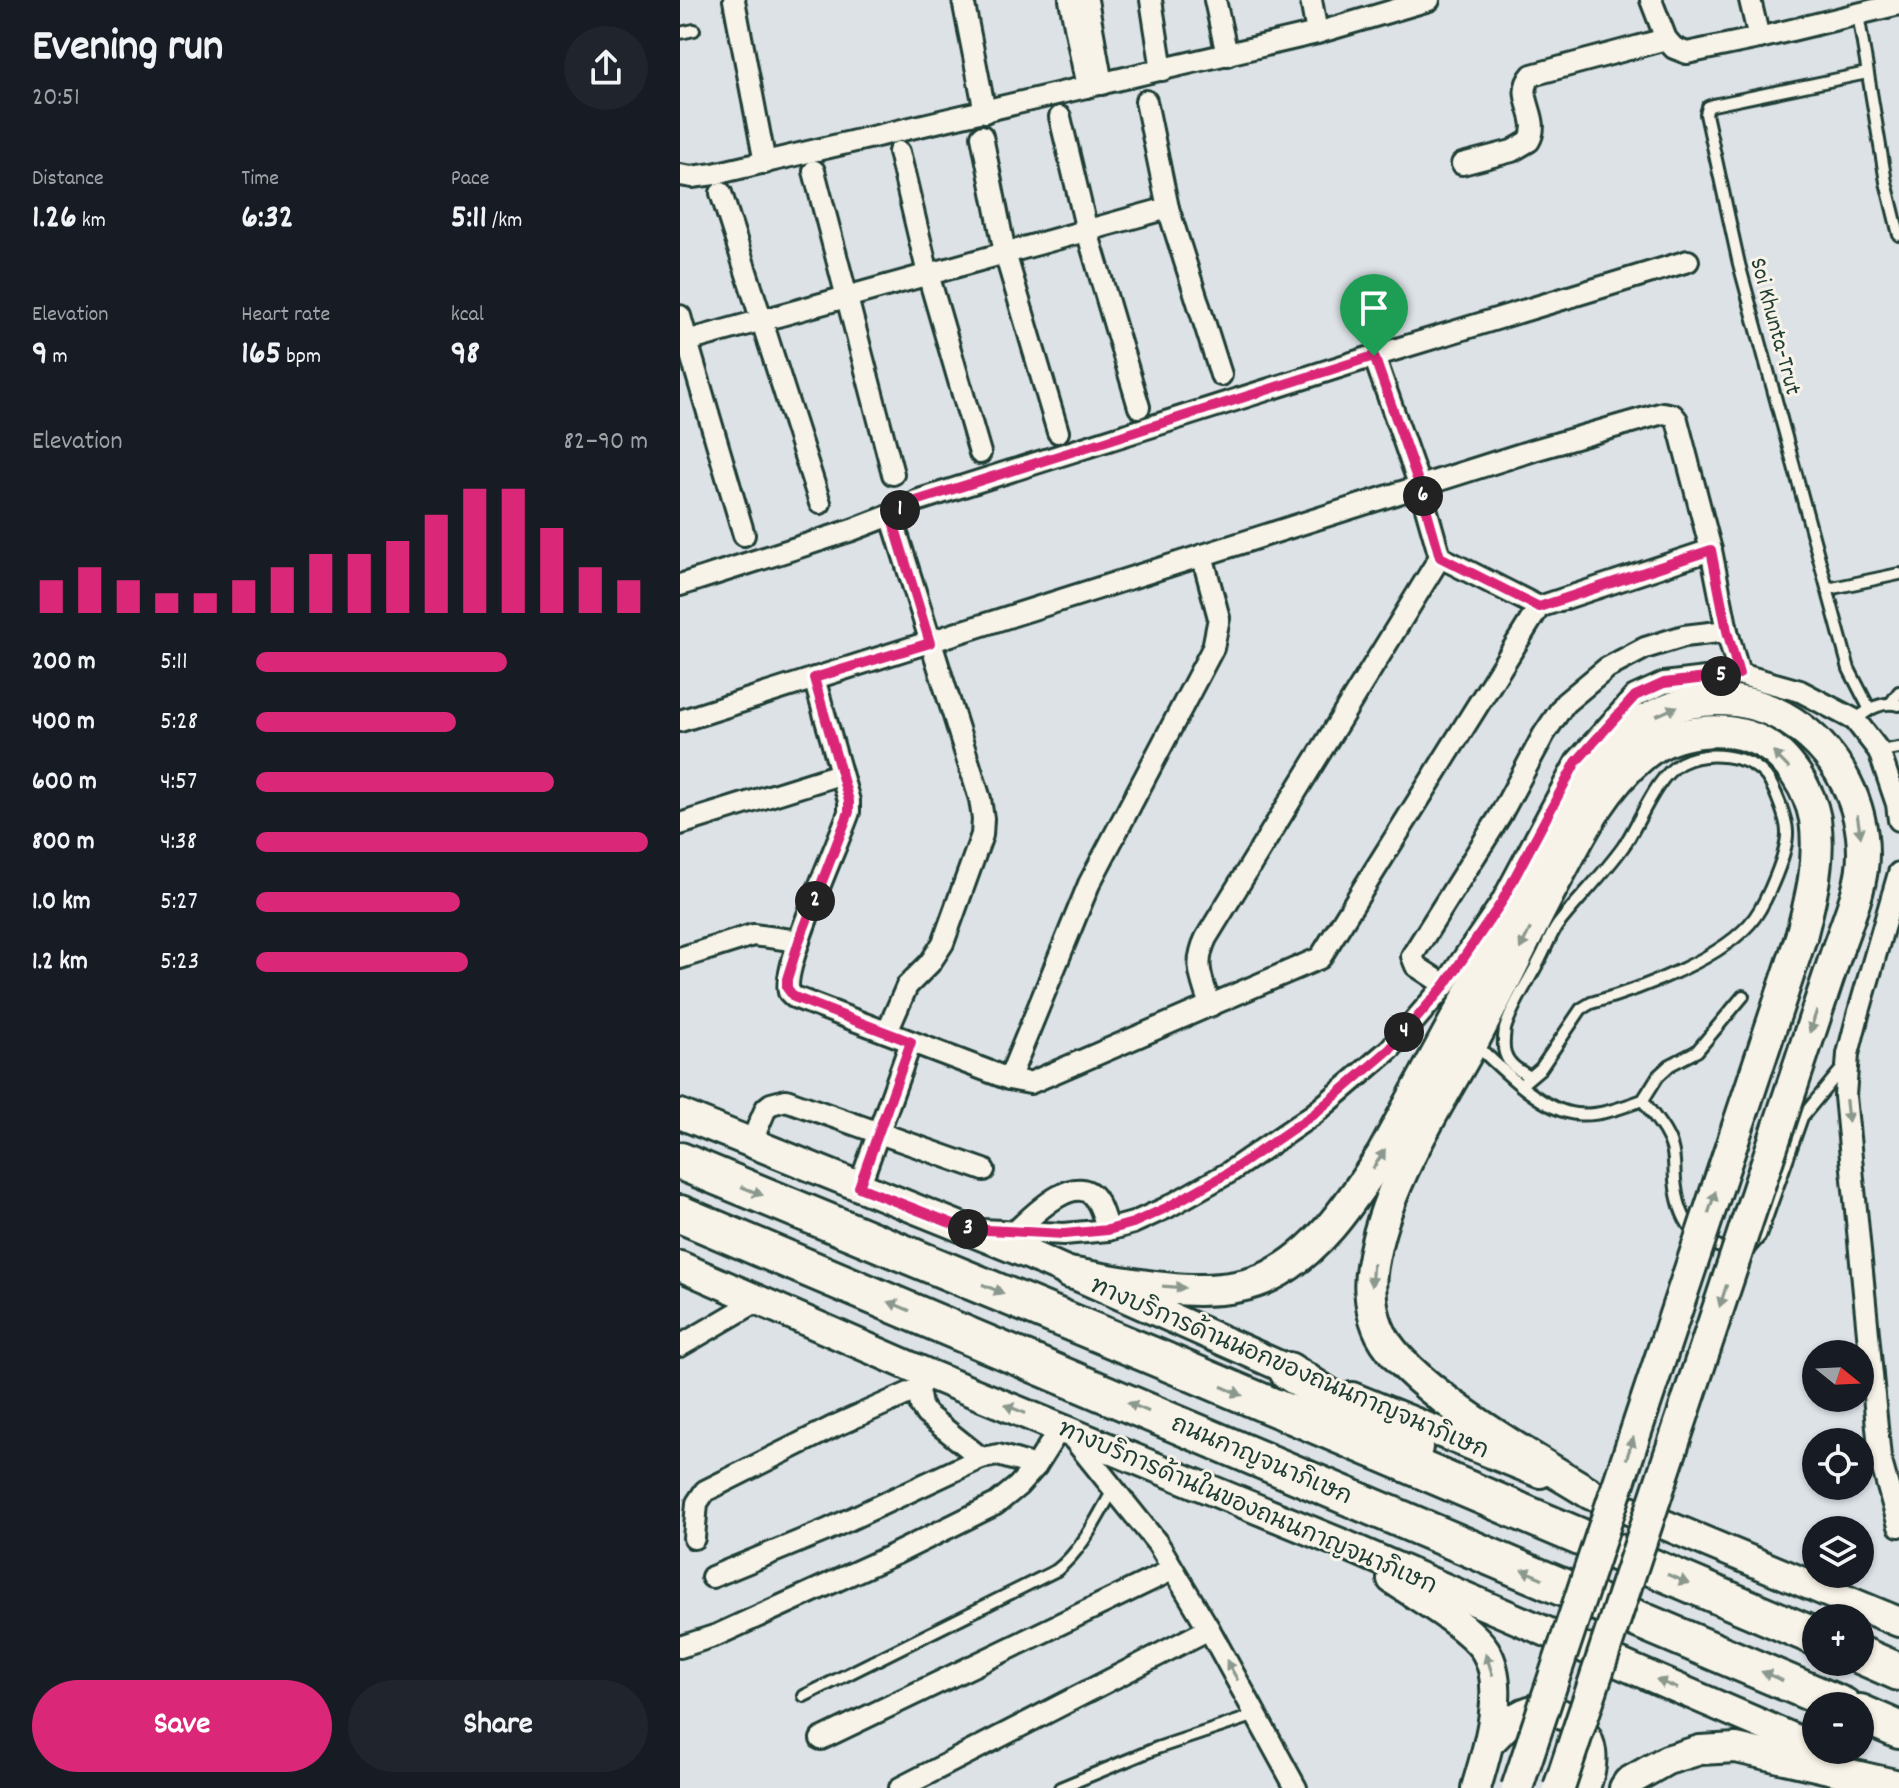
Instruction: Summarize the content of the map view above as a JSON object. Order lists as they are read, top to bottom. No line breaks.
{"streets":{"highway":["ถนนกาญจนาภิเษก"],"main road":["ทางบริการด้านนอกของถนนกาญจนาภิเษก","ทางบริการด้านในของถนนกาญจนาภิเษก"],"lane":["Soi Khunta-Trut"]},"one_way":["ทางบริการด้านในของถนนกาญจนาภิเษก"],"north":"right","page":{"heading":["Evening run","20:51"],"stats":[["Distance","1.26 km"],["Time","6:32"],["Pace","5:11 /km"],["Elevation","9 m"],["Heart rate","165 bpm"],["kcal","98"]],"chart":["Elevation","82–90 m"],"pins":["6","1","5","2","4","3"],"list":[{"name":"200 m","note":"5:11"},{"name":"400 m","note":"5:28"},{"name":"600 m","note":"4:57"},{"name":"800 m","note":"4:38"},{"name":"1.0 km","note":"5:27"},{"name":"1.2 km","note":"5:23"}],"map_buttons":["+","−"],"buttons":["Save","Share"]}}
